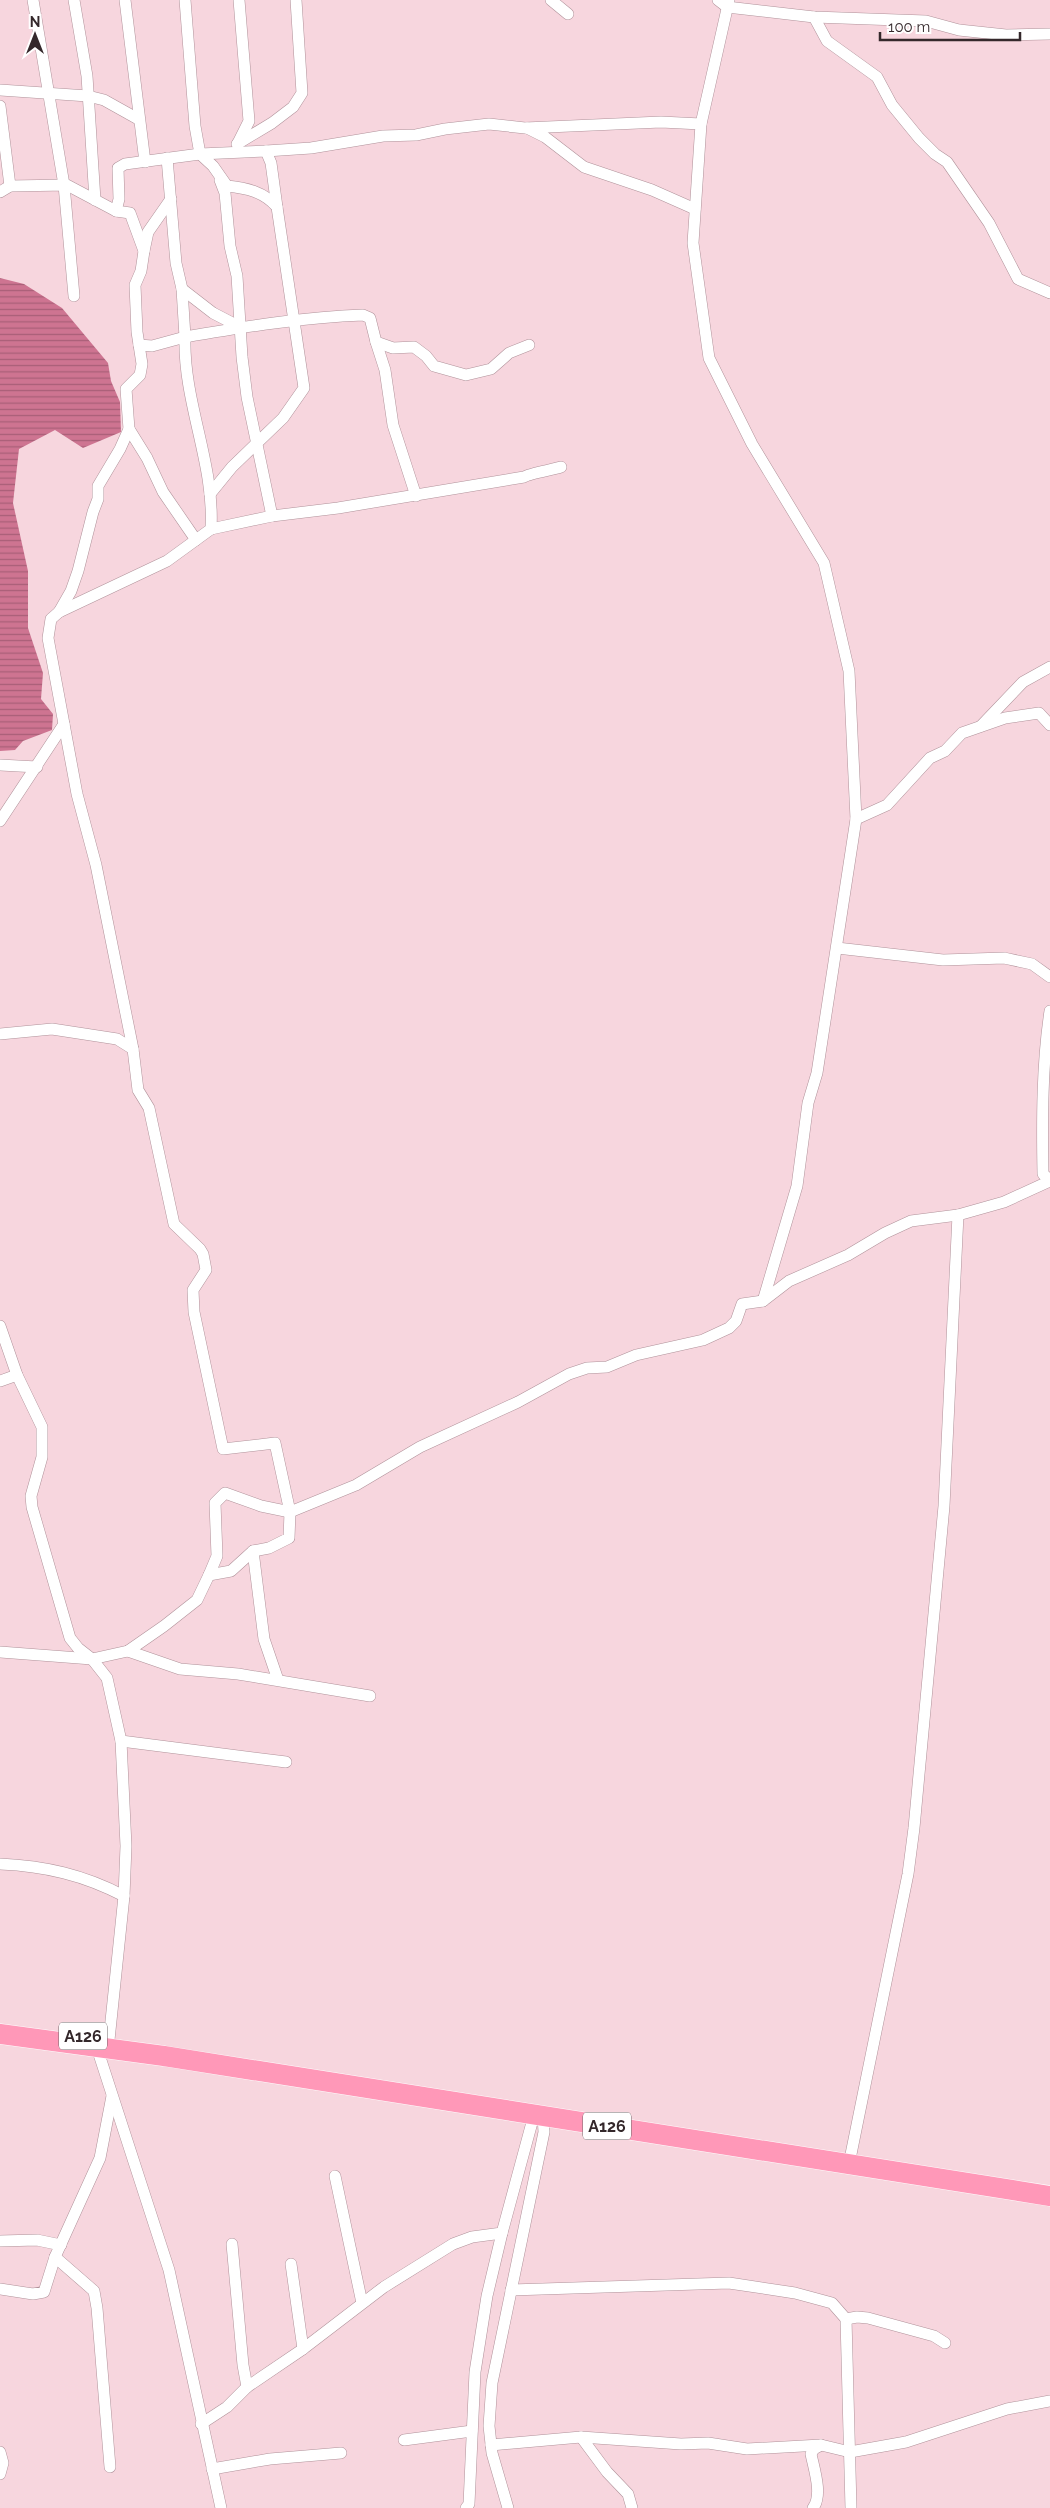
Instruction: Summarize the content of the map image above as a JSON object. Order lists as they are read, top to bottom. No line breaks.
{"streets":{"highway":["A126"]},"scale_bar":"100 m","north":"top"}
